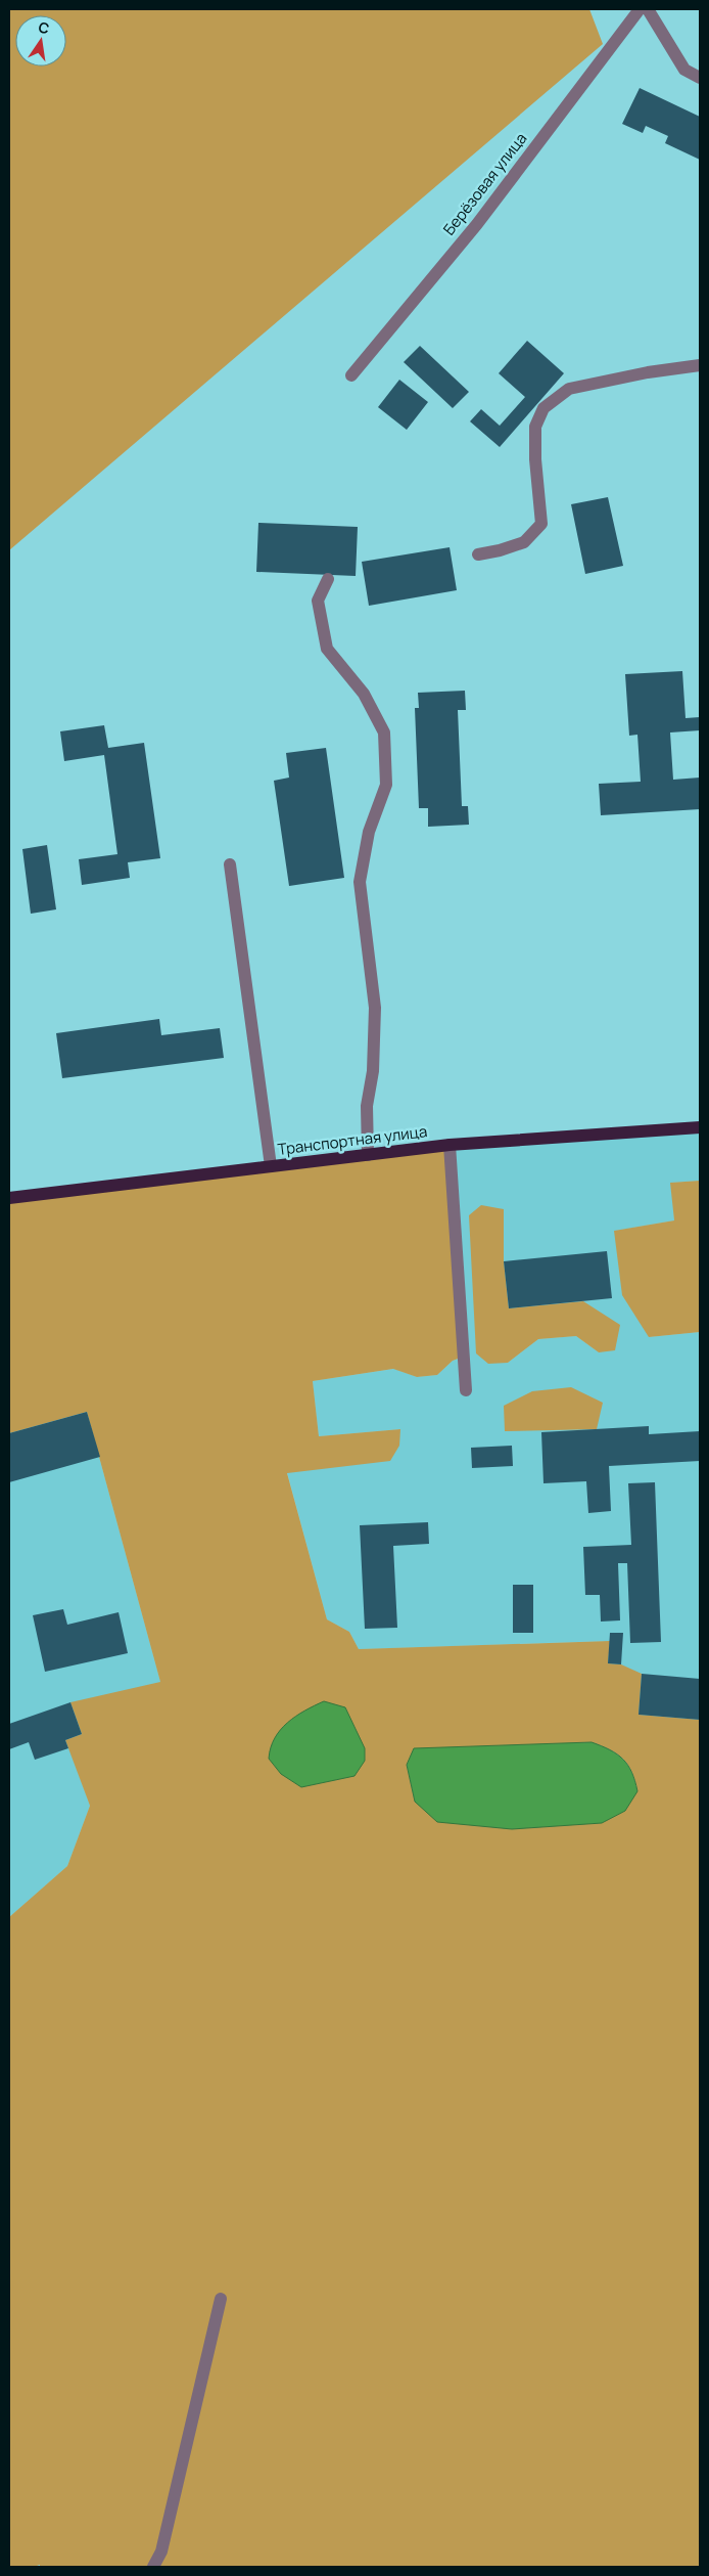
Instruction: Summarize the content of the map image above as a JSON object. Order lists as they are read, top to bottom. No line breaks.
{"streets":{"main road":["Транспортная улица"],"street":["Берёзовая улица"]},"north":"top"}
